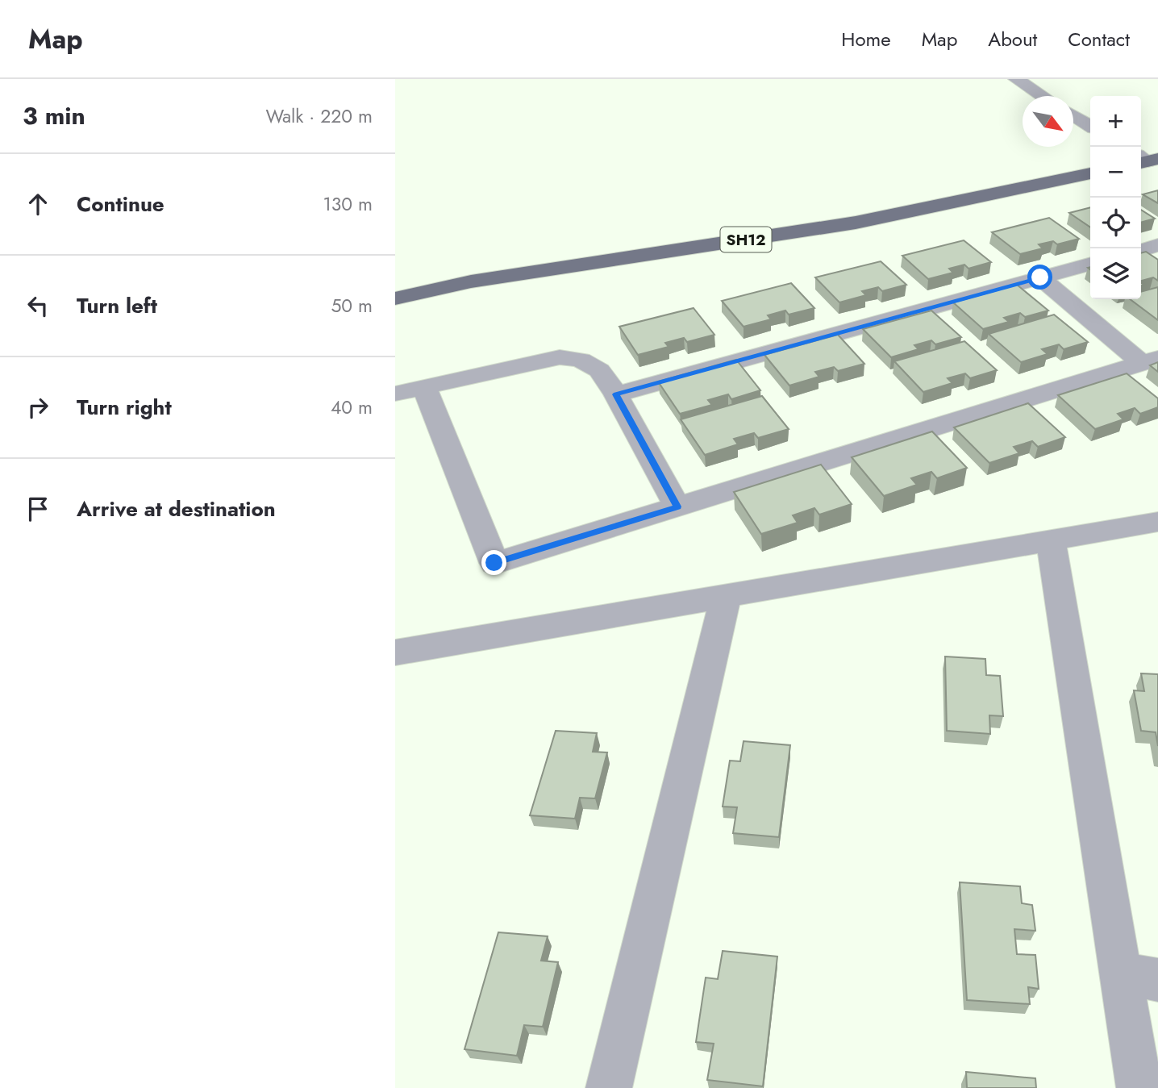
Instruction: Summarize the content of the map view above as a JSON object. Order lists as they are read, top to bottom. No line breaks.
{"streets":{"main road":["SH12"]},"north":"bottom right","page":{"header":"Map","nav":["Home","Map","About","Contact"],"heading":["3 min","Walk · 220 m"],"map_buttons":["+","−"],"list":[["Continue","130 m"],["Turn left","50 m"],["Turn right","40 m"],"Arrive at destination"]}}
